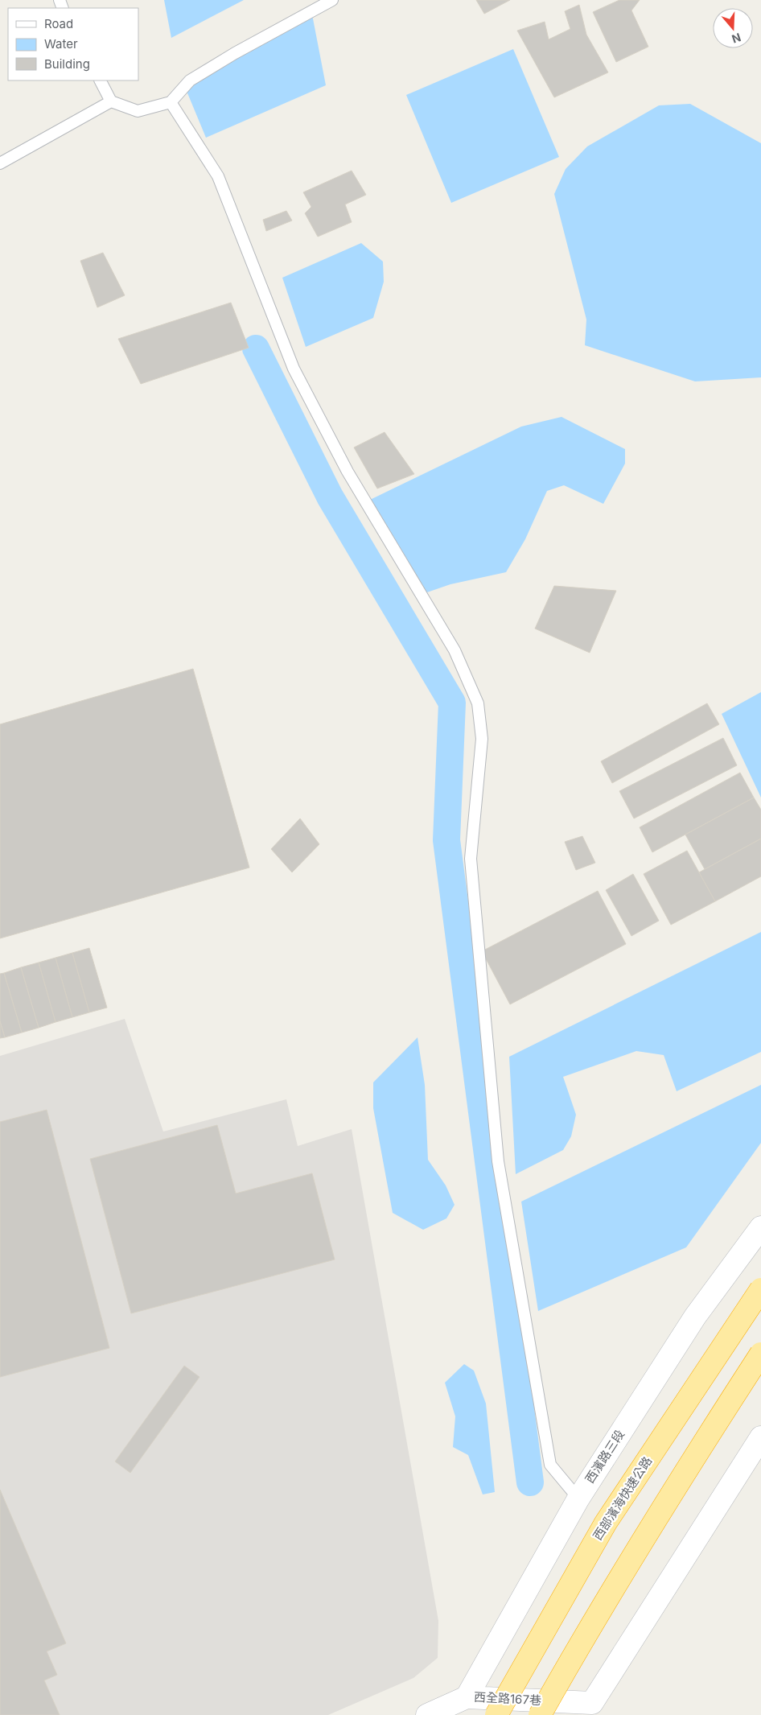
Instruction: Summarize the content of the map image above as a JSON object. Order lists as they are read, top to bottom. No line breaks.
{"streets":{"highway":["西部濱海快速公路"],"street":["西濱路三段","西全路167巷"]},"crossings":[["西濱路三段","西全路167巷"]],"legend":["Road","Water","Building"],"north":"bottom"}
